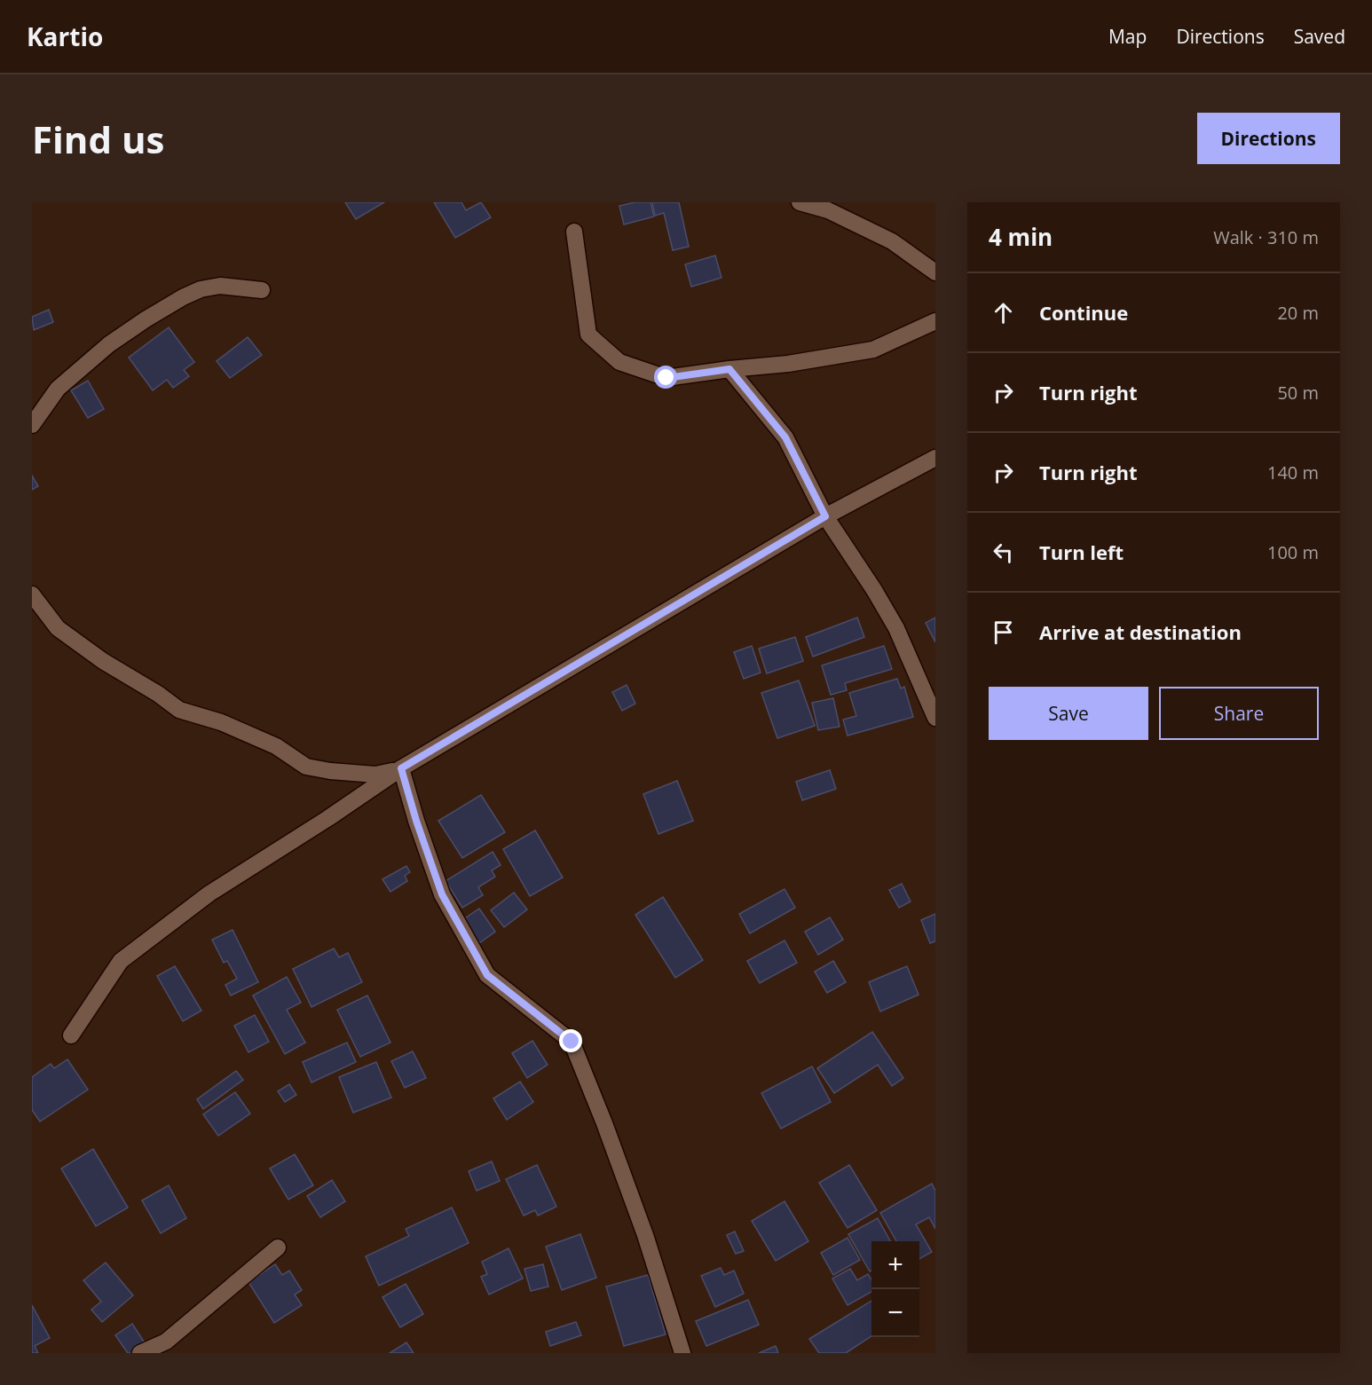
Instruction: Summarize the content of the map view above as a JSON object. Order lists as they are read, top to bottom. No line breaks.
{"page":{"header":"Kartio","nav":["Map","Directions","Saved"],"buttons":["Directions",["Save","Share"]],"title":"Find us","heading":["4 min","Walk · 310 m"],"list":[["Continue","20 m"],["Turn right","50 m"],["Turn right","140 m"],["Turn left","100 m"],"Arrive at destination"],"map_buttons":["+","−"]}}
